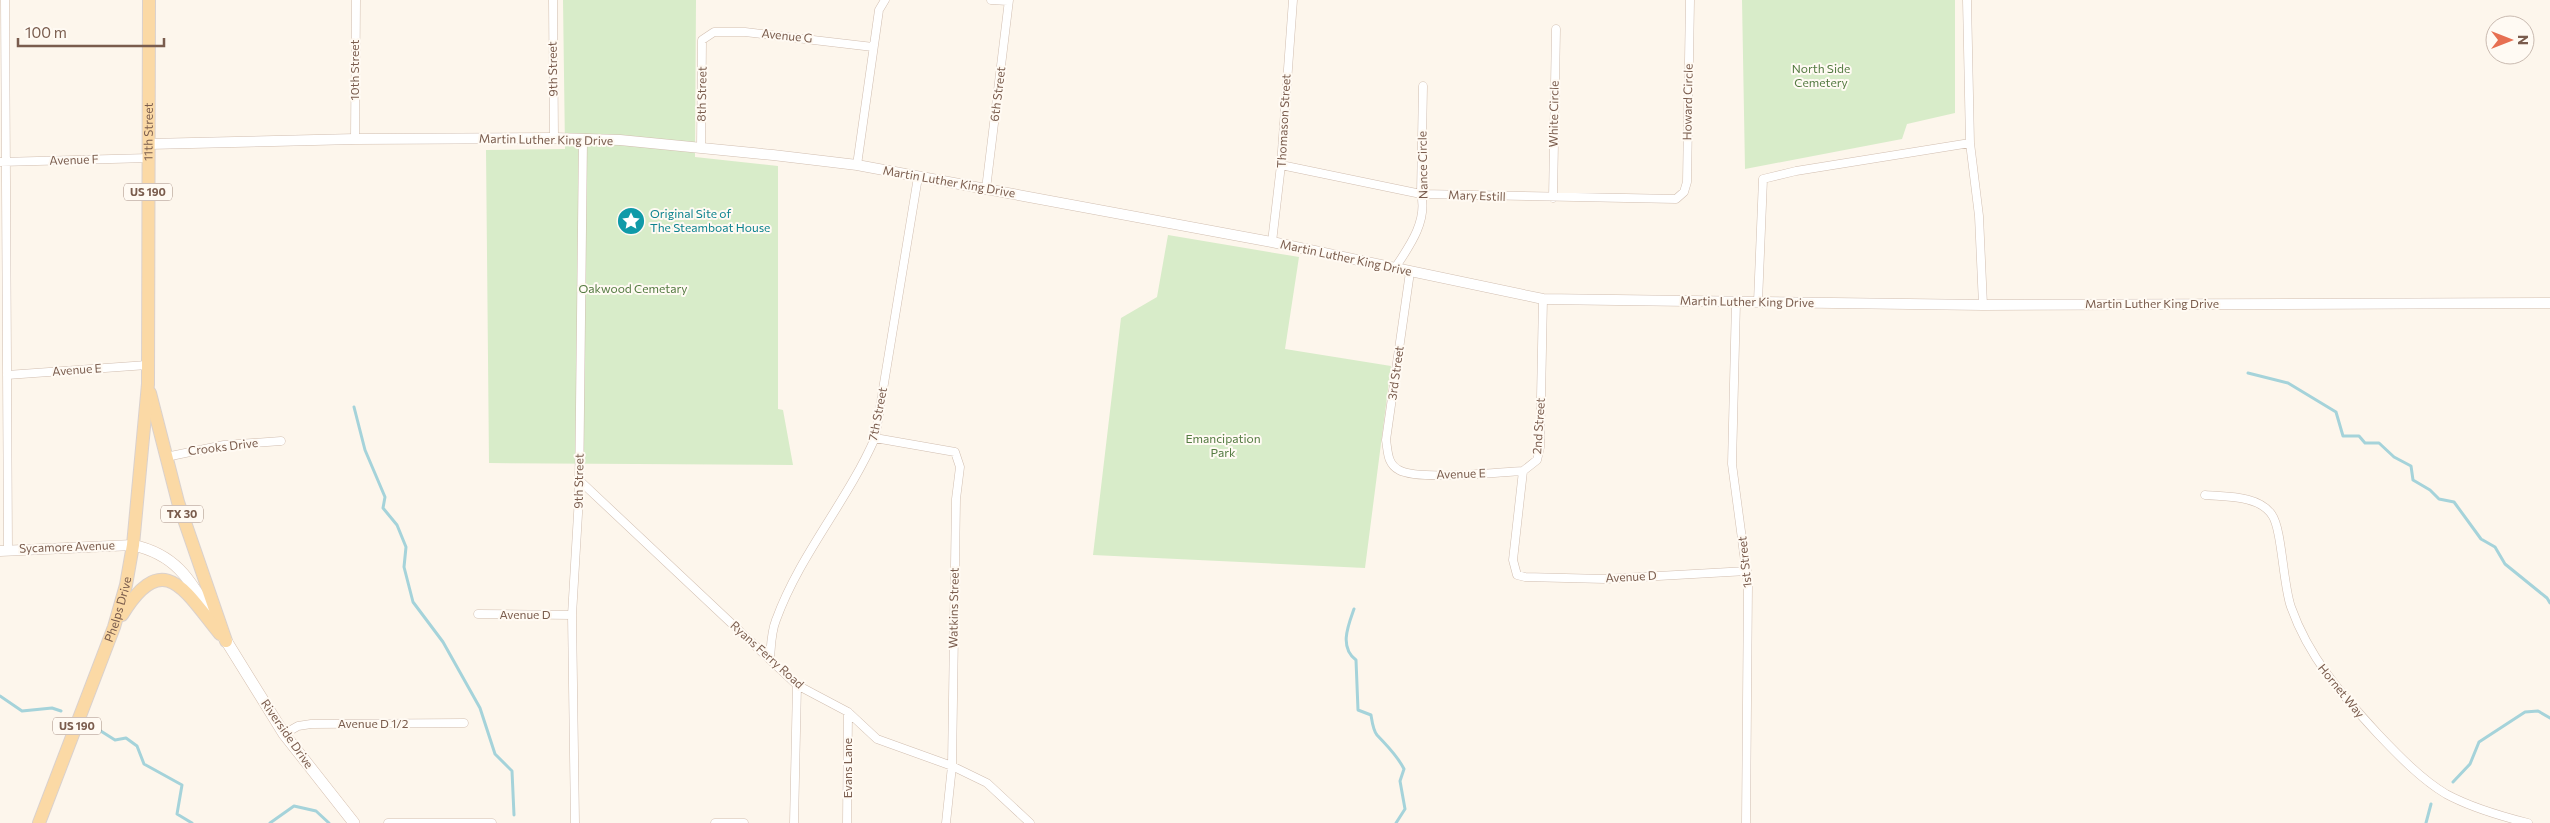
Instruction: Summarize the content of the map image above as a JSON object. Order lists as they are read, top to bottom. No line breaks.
{"streets":{"main road":["11th Street","US 190","TX 30","Phelps Drive","Riverside Drive"],"street":["Avenue G","9th Street","10th Street","8th Street","6th Street","Howard Circle","White Circle","Thomason Street","Martin Luther King Drive","Avenue F","Nance Circle","Mary Estill","Avenue E","3rd Street","7th Street","2nd Street","Crooks Drive","Sycamore Avenue","1st Street","Avenue D","Watkins Street","Ryans Ferry Road","Hornet Way","Avenue D 1/2","Evans Lane"]},"crossings":[["Avenue G","8th Street"],["9th Street","Martin Luther King Drive"],["9th Street","Avenue D"],["9th Street","Ryans Ferry Road"],["10th Street","Martin Luther King Drive"],["8th Street","Martin Luther King Drive"],["6th Street","Martin Luther King Drive"],["Howard Circle","Mary Estill"],["White Circle","Mary Estill"],["Thomason Street","Martin Luther King Drive"],["Thomason Street","Mary Estill"],["11th Street","Martin Luther King Drive"],["11th Street","Avenue F"],["11th Street","Avenue E"],["11th Street","TX 30"],["11th Street","Phelps Drive"],["Martin Luther King Drive","Nance Circle"],["Martin Luther King Drive","3rd Street"],["Martin Luther King Drive","7th Street"],["Martin Luther King Drive","2nd Street"],["Martin Luther King Drive","1st Street"],["Nance Circle","Mary Estill"],["Avenue E","3rd Street"],["Avenue E","2nd Street"],["7th Street","Watkins Street"],["7th Street","Ryans Ferry Road"],["2nd Street","Avenue D"],["Crooks Drive","TX 30"],["TX 30","Sycamore Avenue"],["TX 30","Phelps Drive"],["TX 30","Riverside Drive"],["Sycamore Avenue","Phelps Drive"],["1st Street","Avenue D"],["Watkins Street","Ryans Ferry Road"],["Ryans Ferry Road","Evans Lane"],["Avenue D 1/2","Riverside Drive"]],"parks":["North Side Cemetery","Oakwood Cemetary","Emancipation Park"],"places":{"place":["Original Site of The Steamboat House"]},"scale_bar":"100 m","north":"right"}
